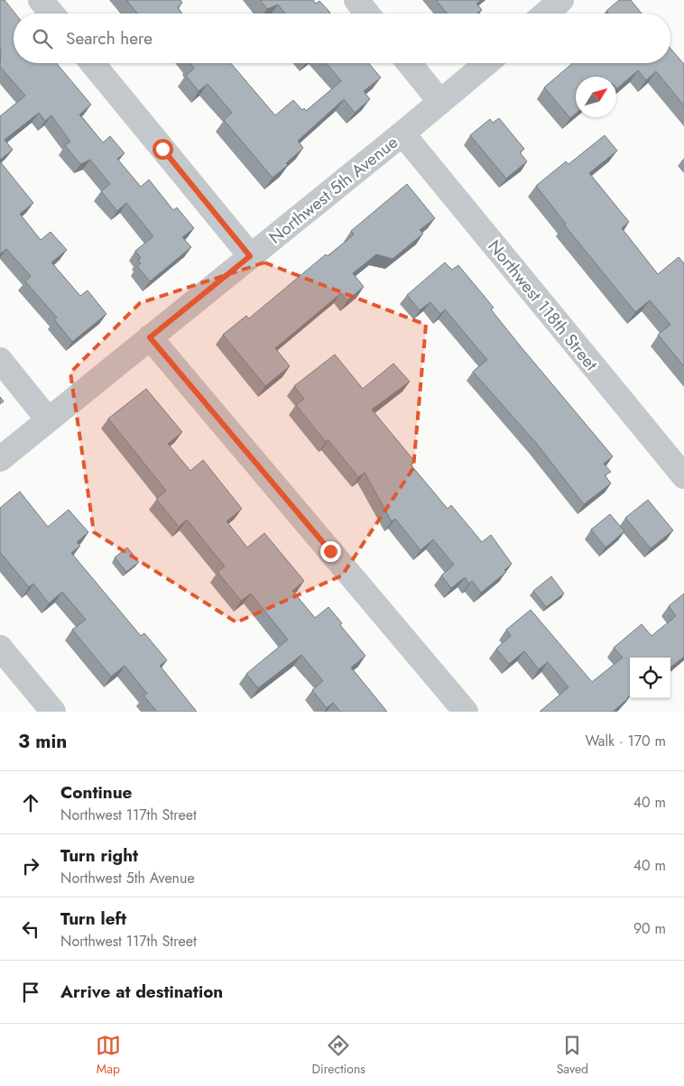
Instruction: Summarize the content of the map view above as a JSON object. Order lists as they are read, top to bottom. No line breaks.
{"streets":{"street":["Northwest 5th Avenue","Northwest 118th Street"]},"crossings":[["Northwest 5th Avenue","Northwest 118th Street"]],"north":"top right","page":{"search":"Search here","heading":["3 min","Walk · 170 m"],"list":[["Continue","Northwest 117th Street","40 m"],["Turn right","Northwest 5th Avenue","40 m"],["Turn left","Northwest 117th Street","90 m"],"Arrive at destination"],"nav":["Map","Directions","Saved"]}}
